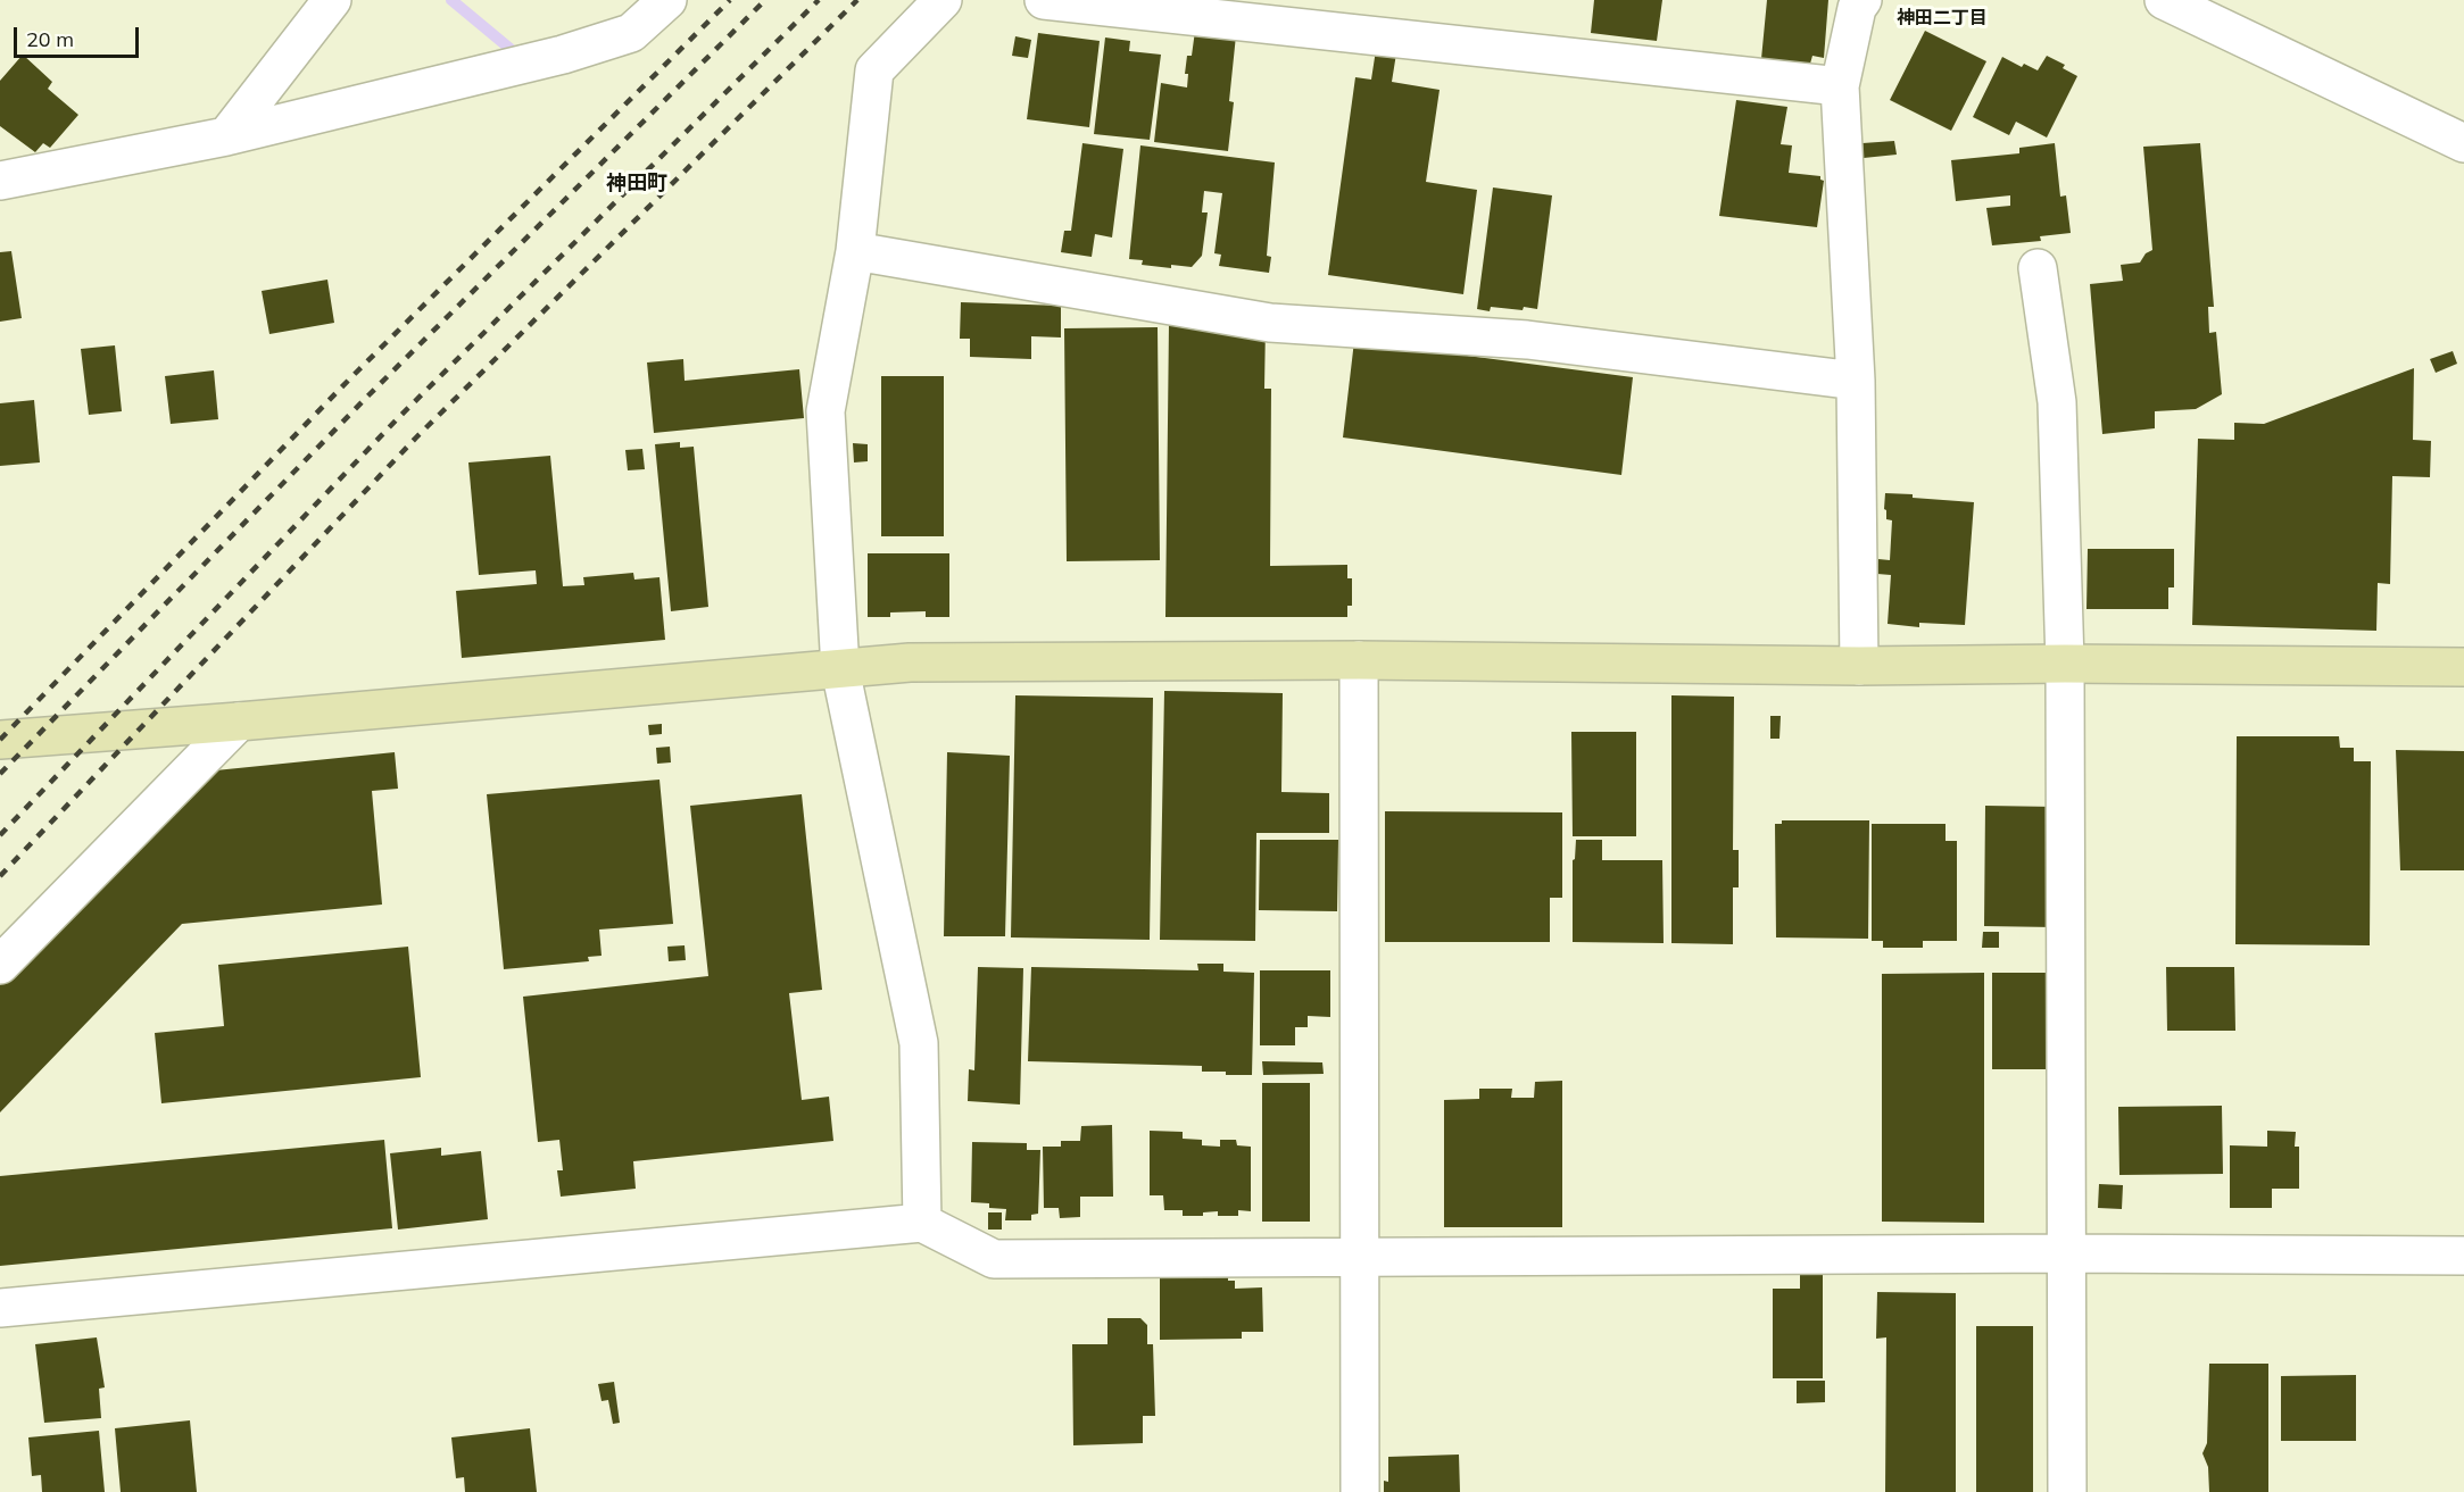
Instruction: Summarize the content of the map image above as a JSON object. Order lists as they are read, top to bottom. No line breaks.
{"districts":["神田二丁目","神田町"],"scale_bar":"20 m"}
